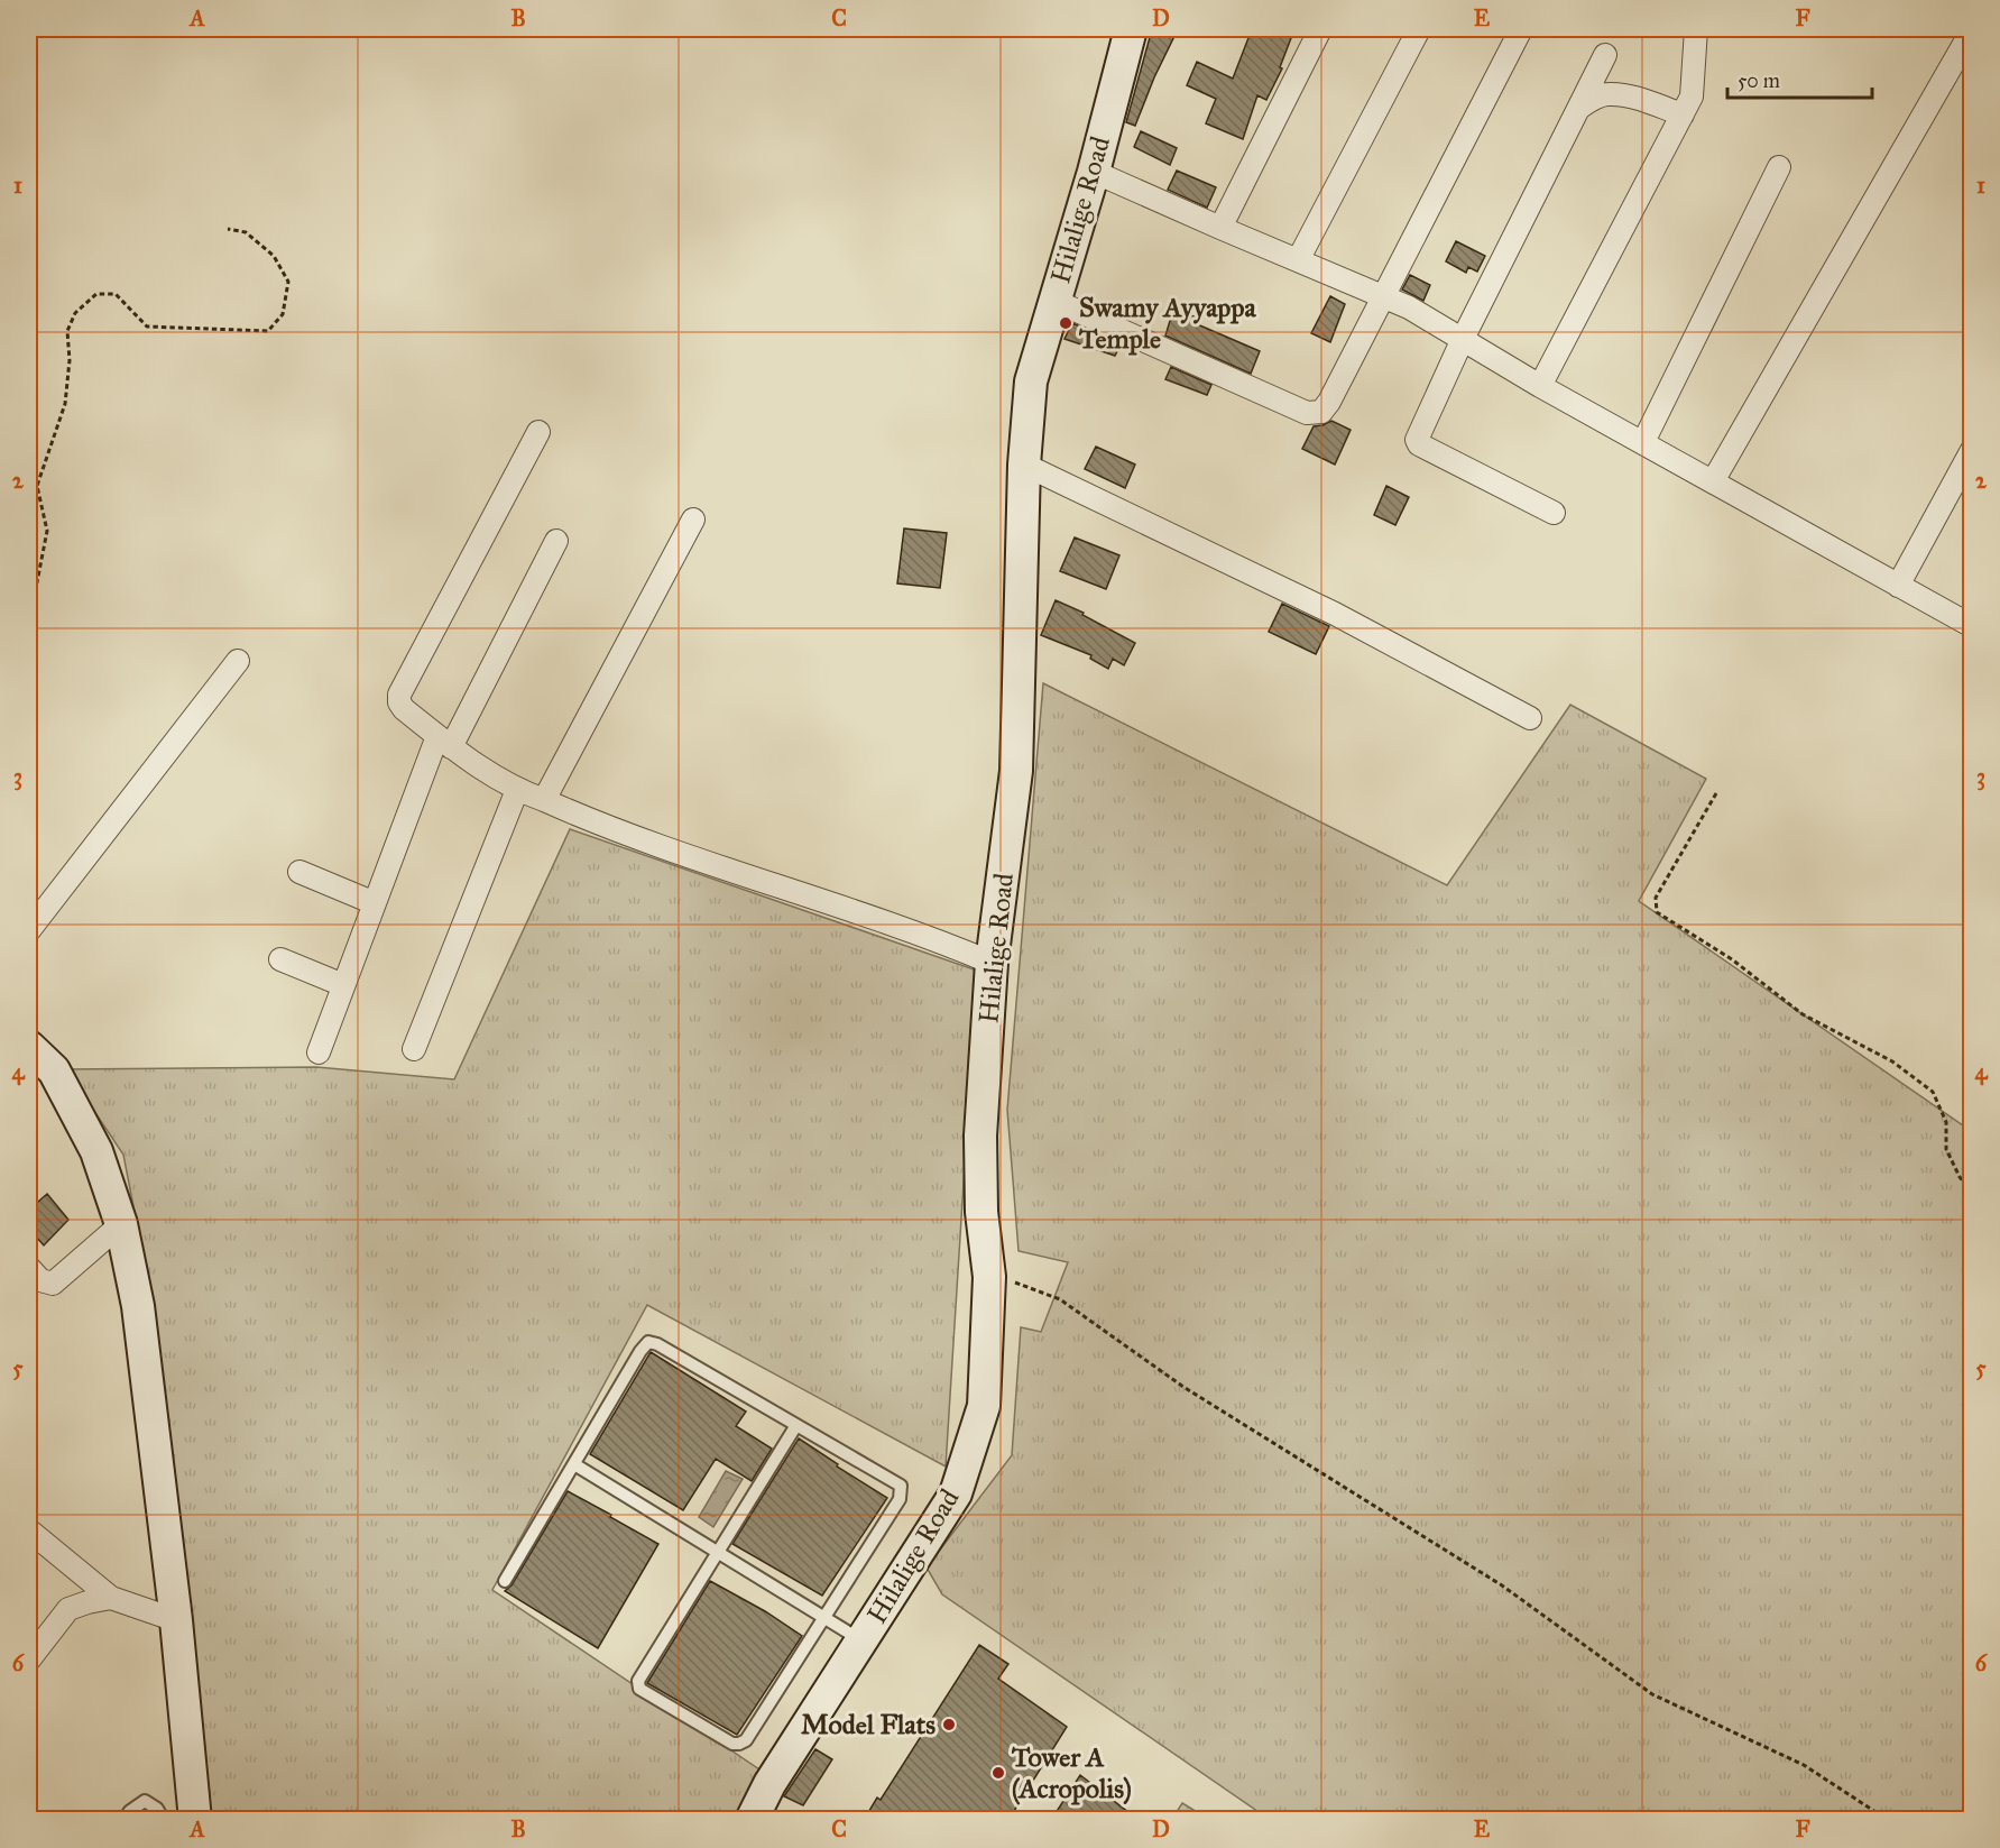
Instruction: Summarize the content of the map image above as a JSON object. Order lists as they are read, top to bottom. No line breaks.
{"streets":{"street":["Hilalige Road"]},"places":["Swamy Ayyappa Temple","Model Flats","Tower A (Acropolis)"],"scale_bar":"50 m","grid":{"columns":["A","B","C","D","E","F"],"rows":["1","2","3","4","5","6"]}}
